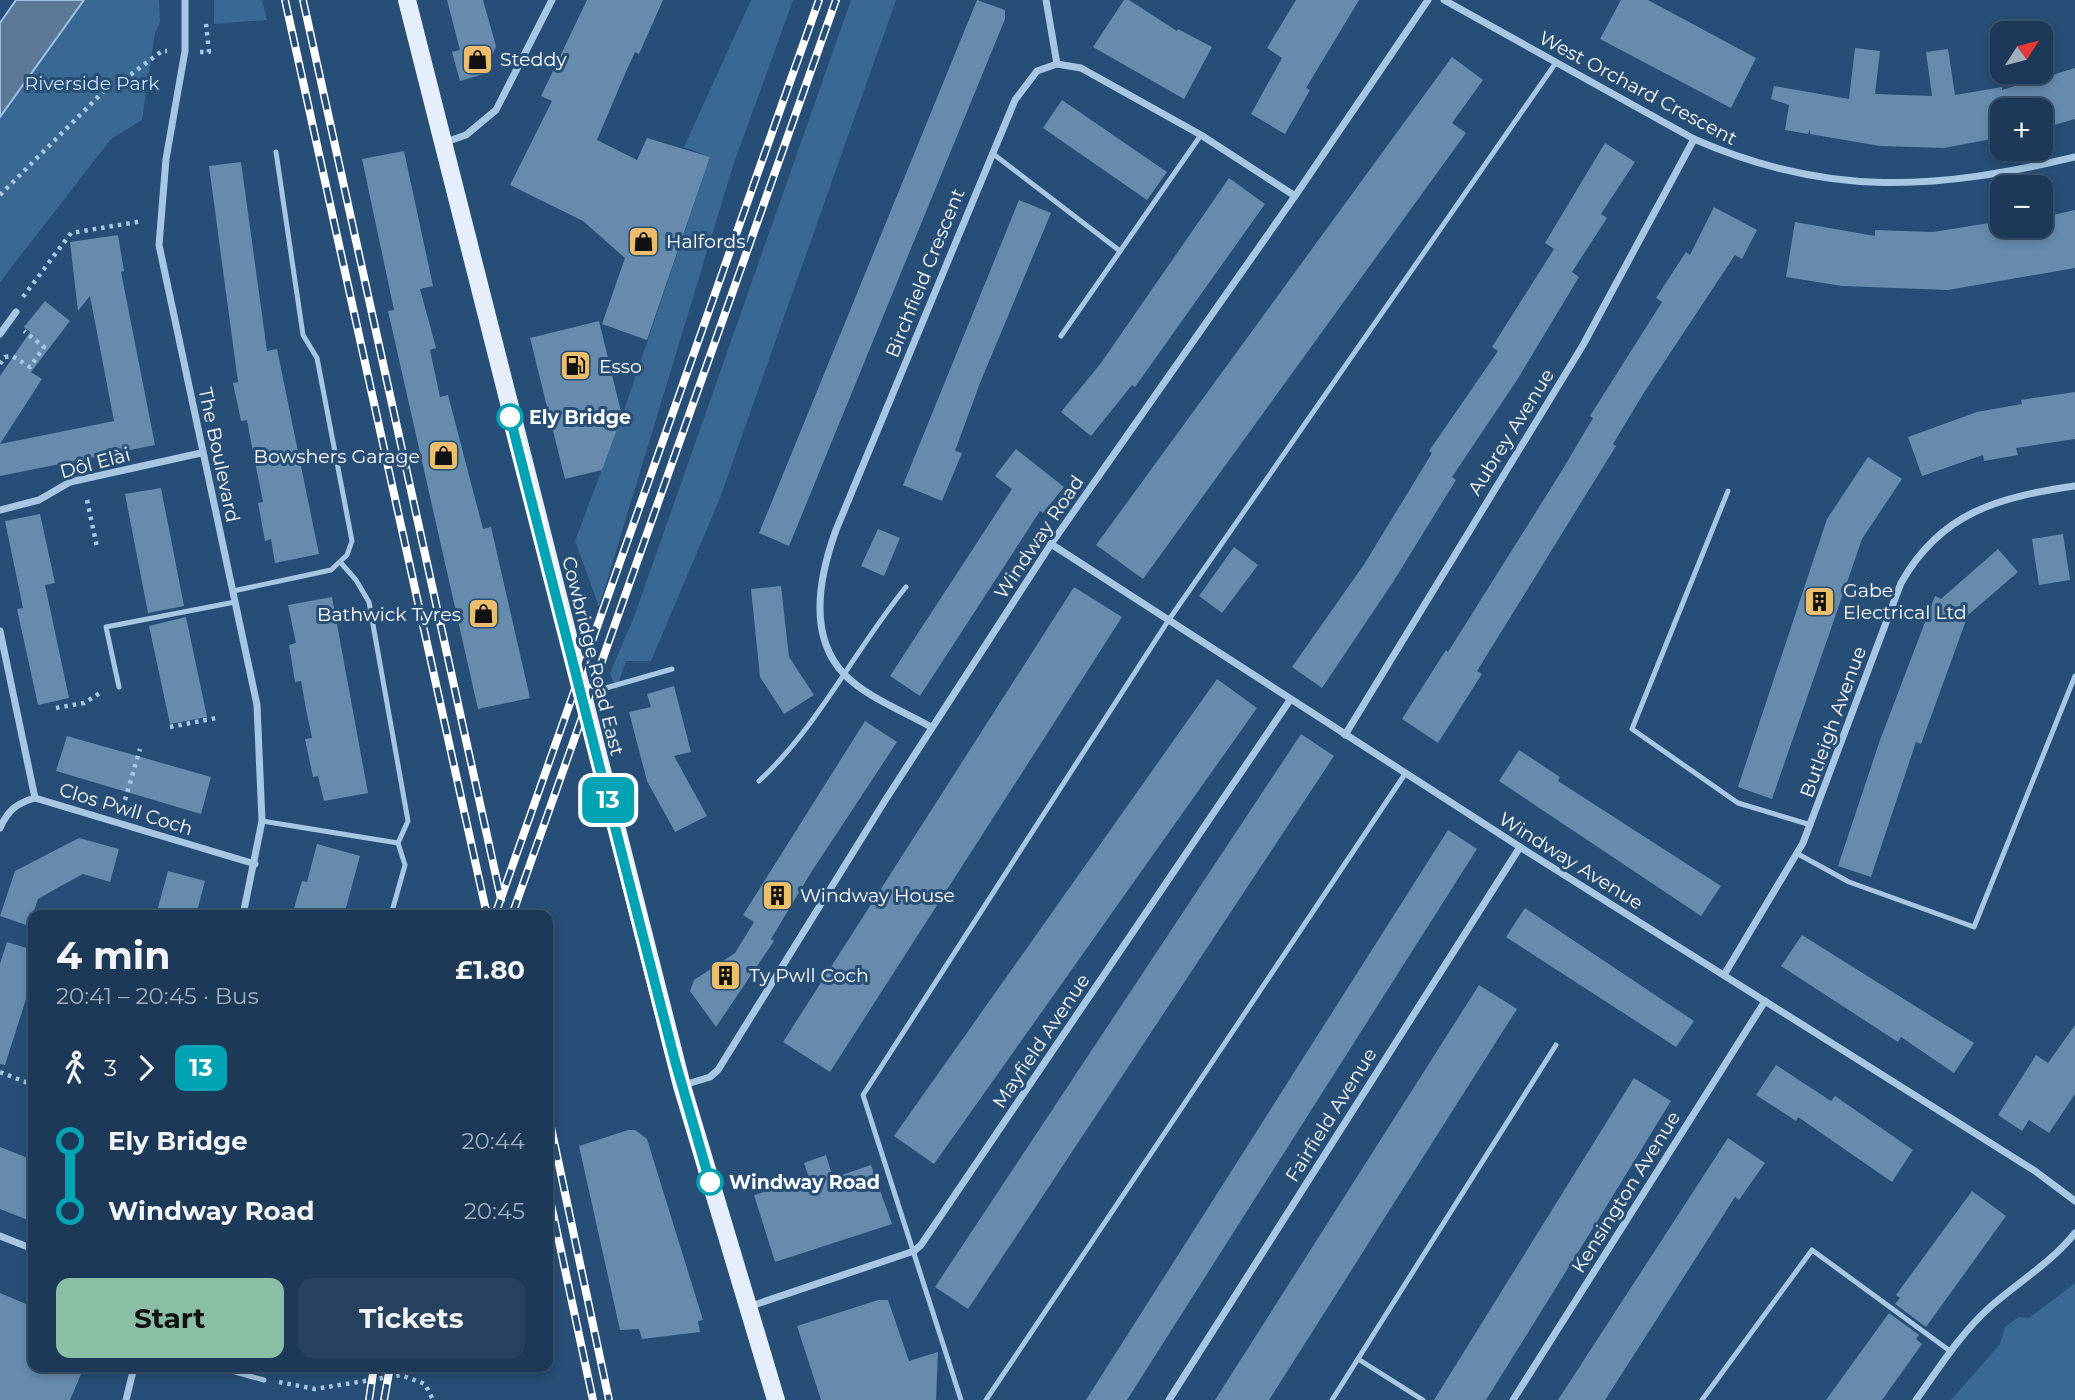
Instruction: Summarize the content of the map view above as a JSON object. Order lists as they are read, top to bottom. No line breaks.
{"streets":{"main road":["Cowbridge Road East"],"street":["West Orchard Crescent","Birchfield Crescent","Aubrey Avenue","The Boulevard","Dôl Elài","Windway Road","Butleigh Avenue","Clos Pwll Coch","Windway Avenue","Mayfield Avenue","Fairfield Avenue","Kensington Avenue"]},"crossings":[["West Orchard Crescent","Aubrey Avenue"],["Birchfield Crescent","Windway Road"],["Aubrey Avenue","Windway Avenue"],["The Boulevard","Dôl Elài"],["The Boulevard","Clos Pwll Coch"],["Windway Road","Cowbridge Road East"],["Windway Road","Windway Avenue"],["Butleigh Avenue","Windway Avenue"],["Windway Avenue","Mayfield Avenue"],["Windway Avenue","Fairfield Avenue"],["Windway Avenue","Kensington Avenue"]],"parks":["Riverside Park"],"places":{"shop":["Steddy","Halfords","Bowshers Garage","Bathwick Tyres"],"fuel station":["Esso"],"other":["Ely Bridge","Windway Road"],"building":["Gabe Electrical Ltd","Windway House","Ty Pwll Coch"]},"lines":["bus line 13"],"north":"top right","page":{"on_map":"13","map_buttons":["+","−"],"heading":["4 min","20:41 – 20:45 · Bus","£1.80"],"legs":["3","13"],"list":[{"name":"Ely Bridge","value":"20:44"},{"name":"Windway Road","value":"20:45"}],"buttons":["Start","Tickets"]}}
